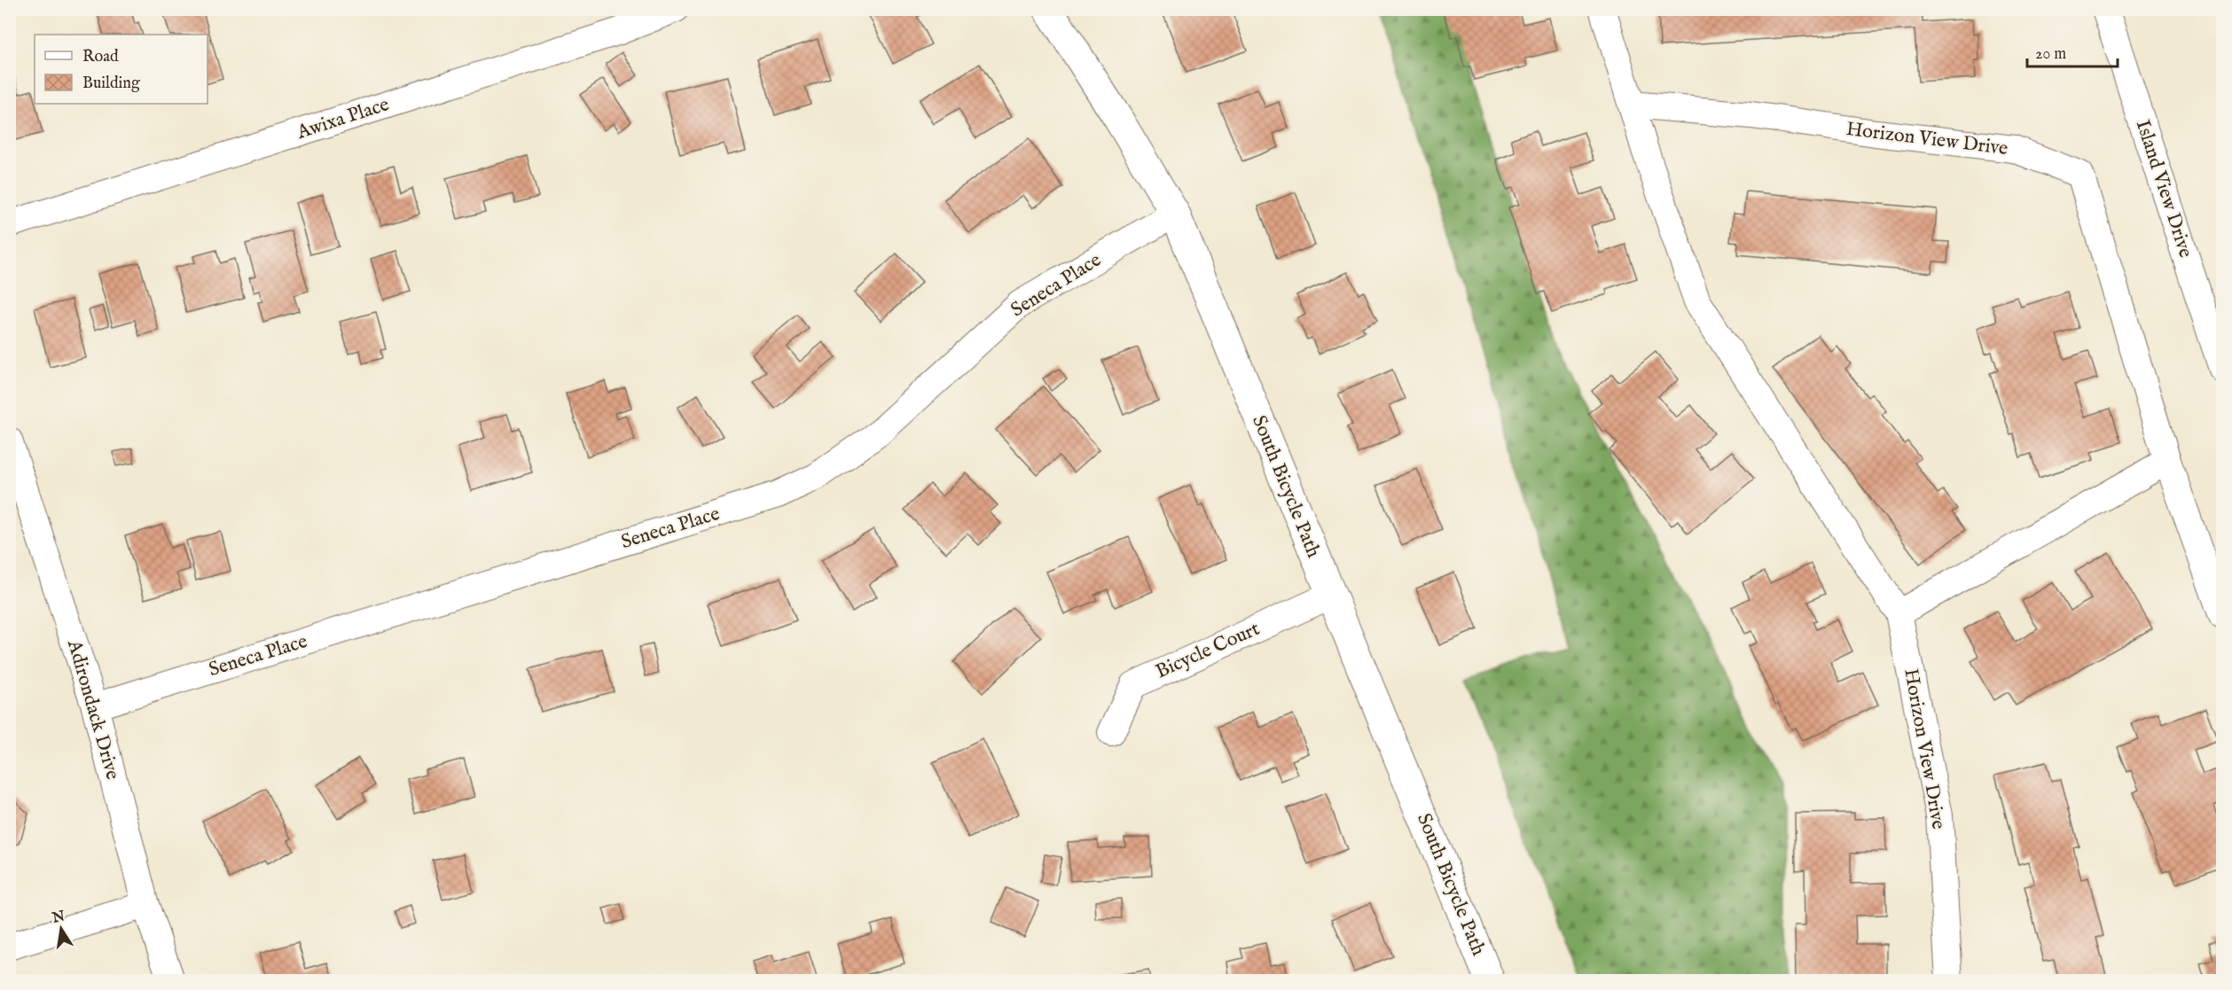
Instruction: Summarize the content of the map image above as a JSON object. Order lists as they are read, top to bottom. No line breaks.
{"streets":{"street":["Awixa Place","Horizon View Drive","Island View Drive","Seneca Place","South Bicycle Path","Bicycle Court","Adirondack Drive"]},"crossings":[["Seneca Place","South Bicycle Path"],["Seneca Place","Adirondack Drive"],["South Bicycle Path","Bicycle Court"]],"legend":["Road","Building"],"scale_bar":"20 m","north":"top"}
